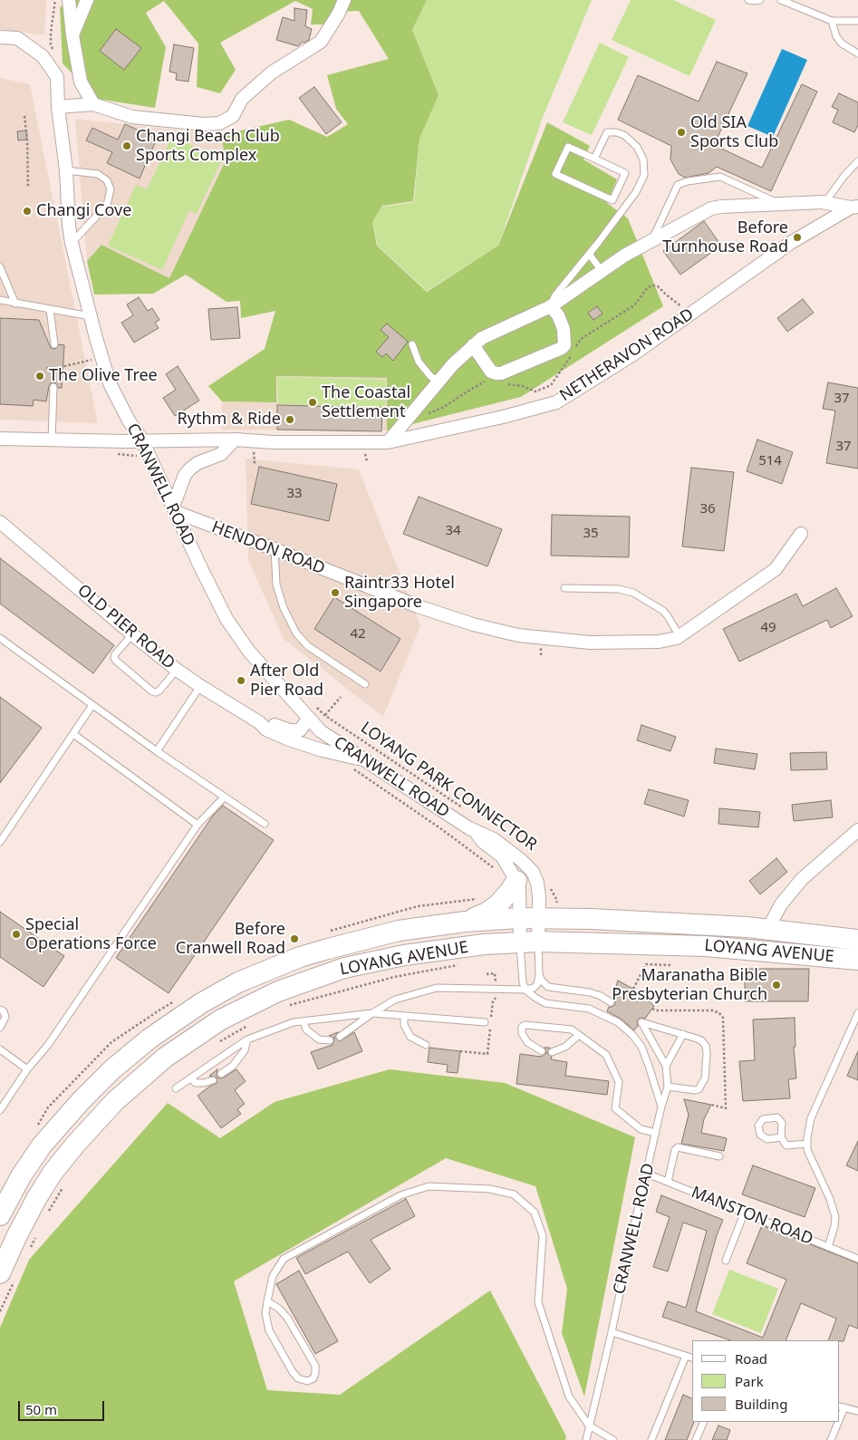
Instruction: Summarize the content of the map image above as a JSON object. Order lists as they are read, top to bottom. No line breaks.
{"streets":{"main road":["LOYANG AVENUE"],"street":["NETHERAVON ROAD","CRANWELL ROAD","HENDON ROAD","OLD PIER ROAD"],"lane":["MANSTON ROAD"],"path":["LOYANG PARK CONNECTOR"]},"crossings":[["NETHERAVON ROAD","CRANWELL ROAD"],["CRANWELL ROAD","HENDON ROAD"],["CRANWELL ROAD","OLD PIER ROAD"],["CRANWELL ROAD","LOYANG AVENUE"],["CRANWELL ROAD","MANSTON ROAD"]],"places":["Old SIA Sports Club","Changi Beach Club Sports Complex","Changi Cove","Before Turnhouse Road","The Olive Tree","The Coastal Settlement","Rythm & Ride","Raintr33 Hotel Singapore","After Old Pier Road","Special Operations Force","Before Cranwell Road","Maranatha Bible Presbyterian Church"],"house_numbers":["37","37","514","33","36","34","35","49","42"],"legend":["Road","Park","Building"],"scale_bar":"50 m"}
